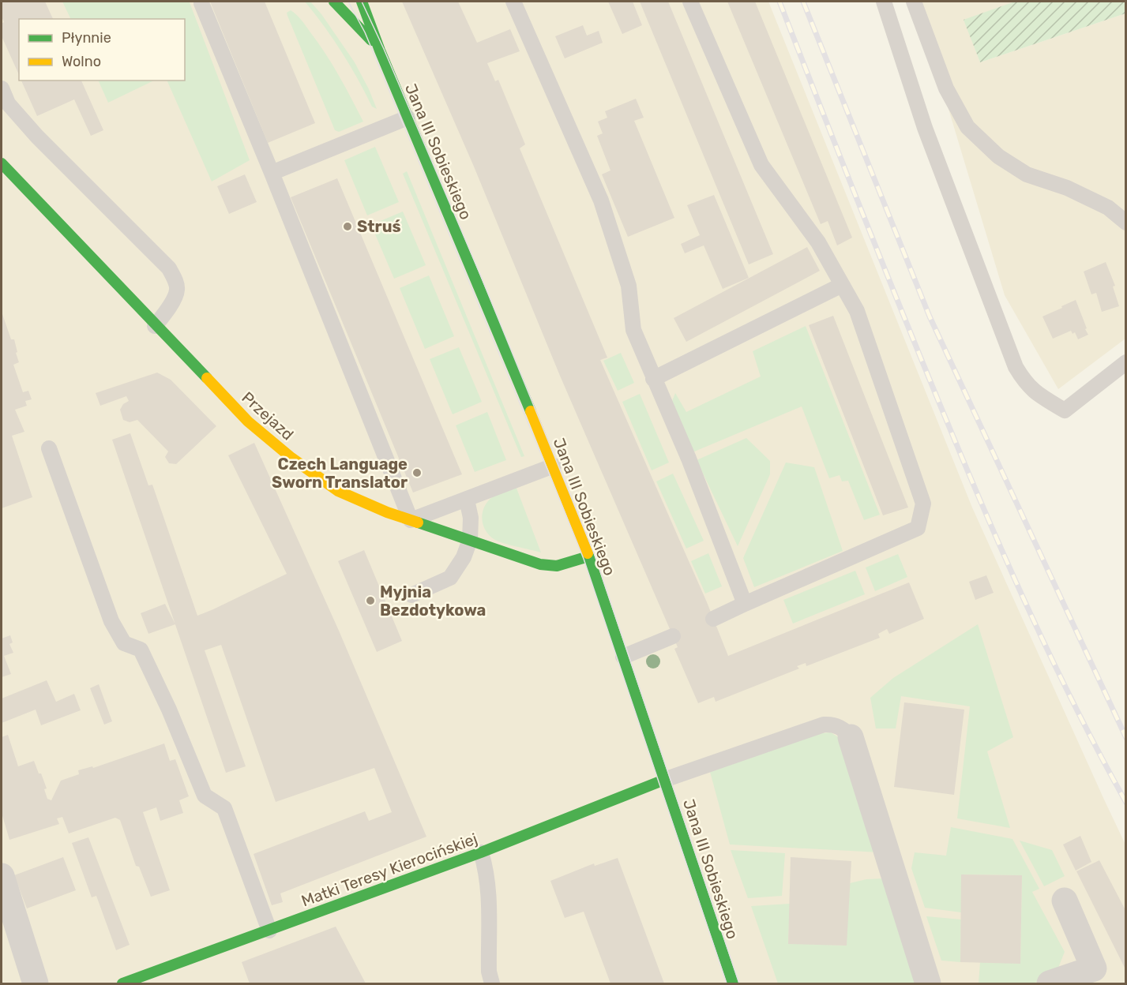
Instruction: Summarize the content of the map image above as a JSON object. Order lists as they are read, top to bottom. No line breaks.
{"streets":{"street":["Jana III Sobieskiego","Przejazd","Matki Teresy Kierocińskiej"]},"crossings":[["Jana III Sobieskiego","Przejazd"],["Jana III Sobieskiego","Matki Teresy Kierocińskiej"]],"places":["Struś","Czech Language Sworn Translator","Myjnia Bezdotykowa"],"legend":["Płynnie","Wolno"]}
